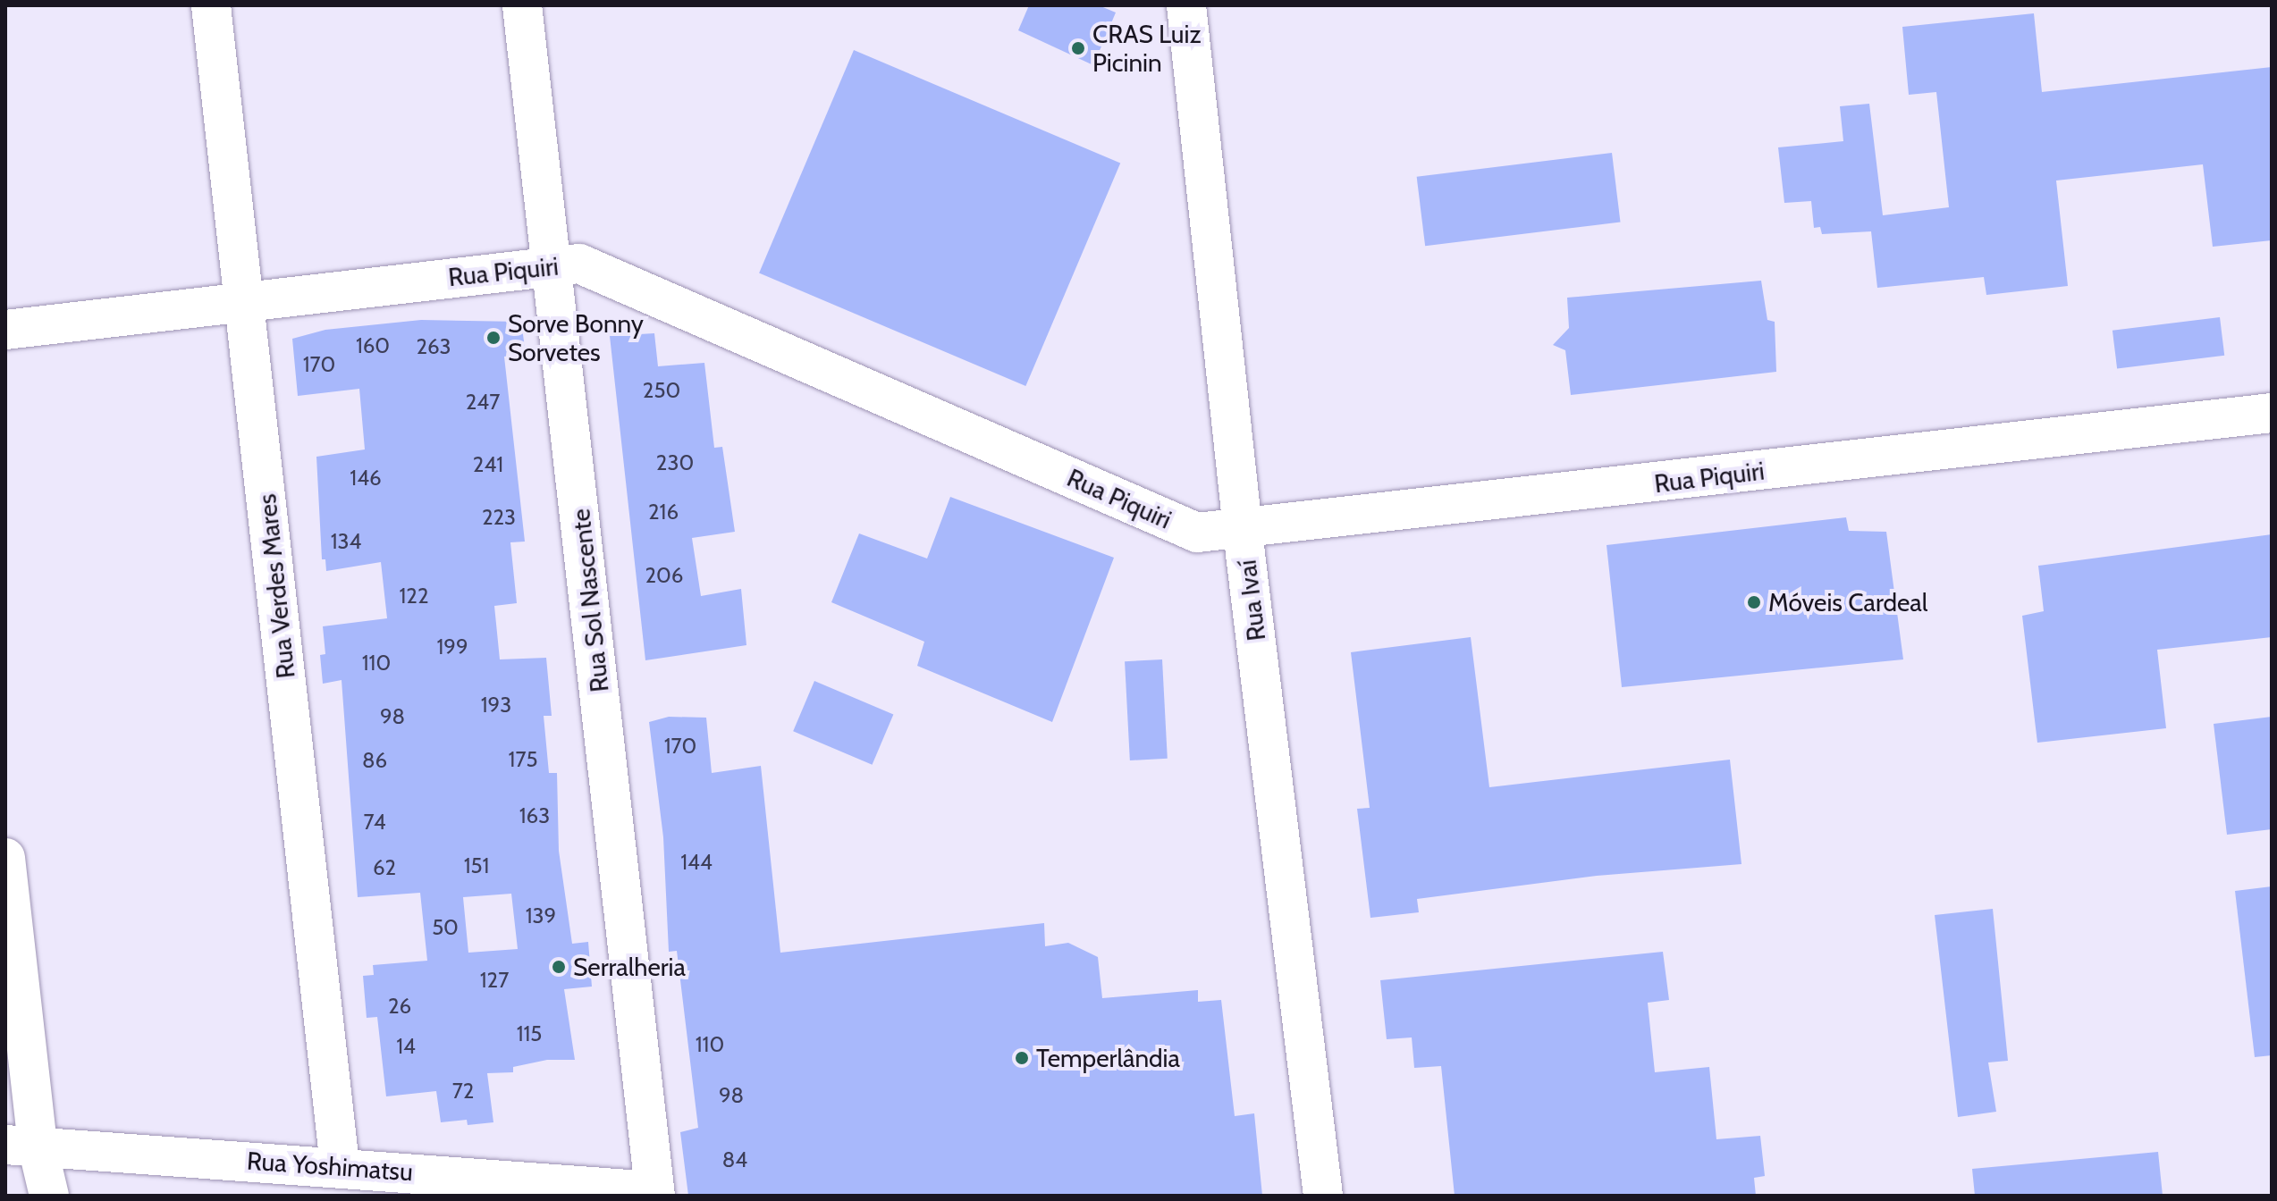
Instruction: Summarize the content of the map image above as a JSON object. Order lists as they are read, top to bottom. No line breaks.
{"streets":{"street":["Rua Piquiri","Rua Verdes Mares","Rua Sol Nascente","Rua Ivaí","Rua Yoshimatsu"]},"crossings":[["Rua Piquiri","Rua Verdes Mares"],["Rua Piquiri","Rua Sol Nascente"],["Rua Piquiri","Rua Ivaí"],["Rua Verdes Mares","Rua Yoshimatsu"],["Rua Sol Nascente","Rua Yoshimatsu"]],"places":["CRAS Luiz Picinin","Sorve Bonny Sorvetes","Móveis Cardeal","Serralheria","Temperlândia"],"house_numbers":["160","263","170","250","247","230","241","146","216","223","134","206","122","199","110","193","98","170","175","86","163","74","144","151","62","139","50","127","26","115","110","14","72","98","84"]}
